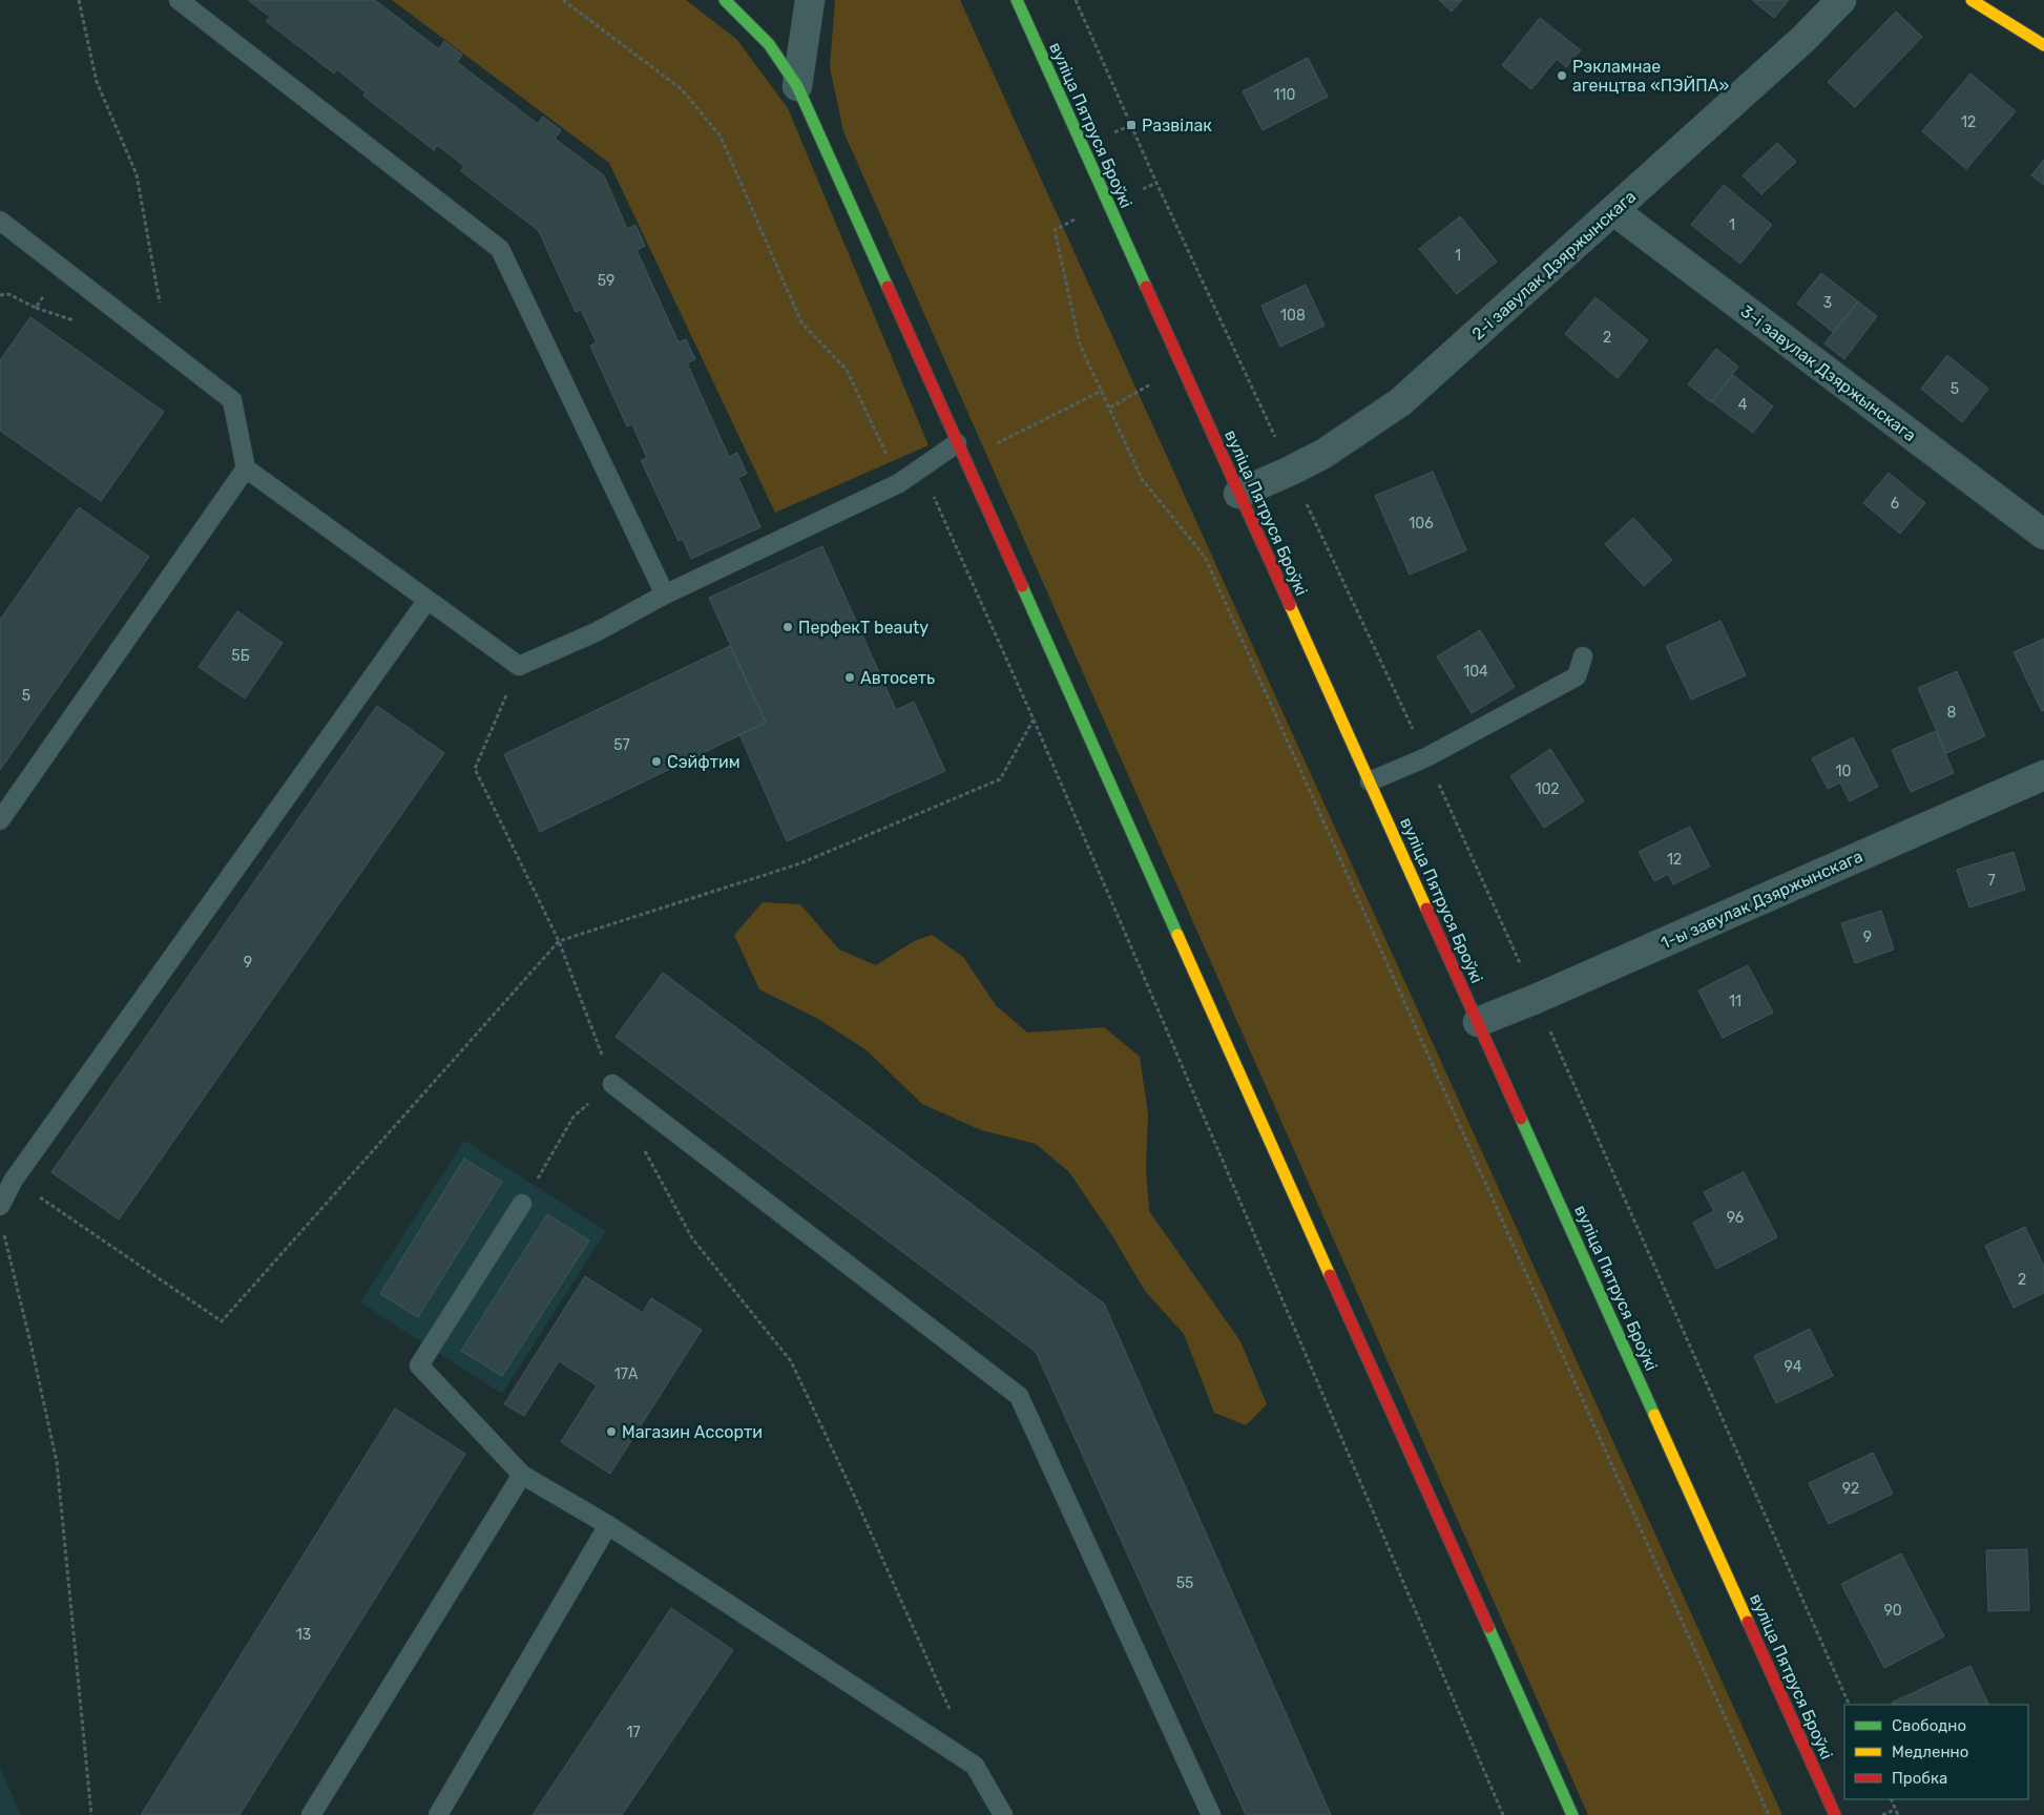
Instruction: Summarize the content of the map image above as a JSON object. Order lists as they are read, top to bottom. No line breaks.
{"streets":{"street":["вуліца Пятруся Броўкі","2-і завулак Дзяржынскага","3-і завулак Дзяржынскага","1-ы завулак Дзяржынскага"]},"crossings":[["вуліца Пятруся Броўкі","2-і завулак Дзяржынскага"],["вуліца Пятруся Броўкі","1-ы завулак Дзяржынскага"],["2-і завулак Дзяржынскага","3-і завулак Дзяржынскага"]],"places":{"other":["Рэкламнае агенцтва «ПЭЙПА»","ПерфекТ beauty","Автосеть","Сэйфтим","Магазин Ассорти"],"transit":["Развілак"]},"house_numbers":["110","12","1","1","59","3","108","2","5","4","6","106","5Б","104","5","8","57","10","102","12","7","9","9","11","96","2","94","17А","92","55","90","13","17"],"legend":["Свободно","Медленно","Пробка"]}
